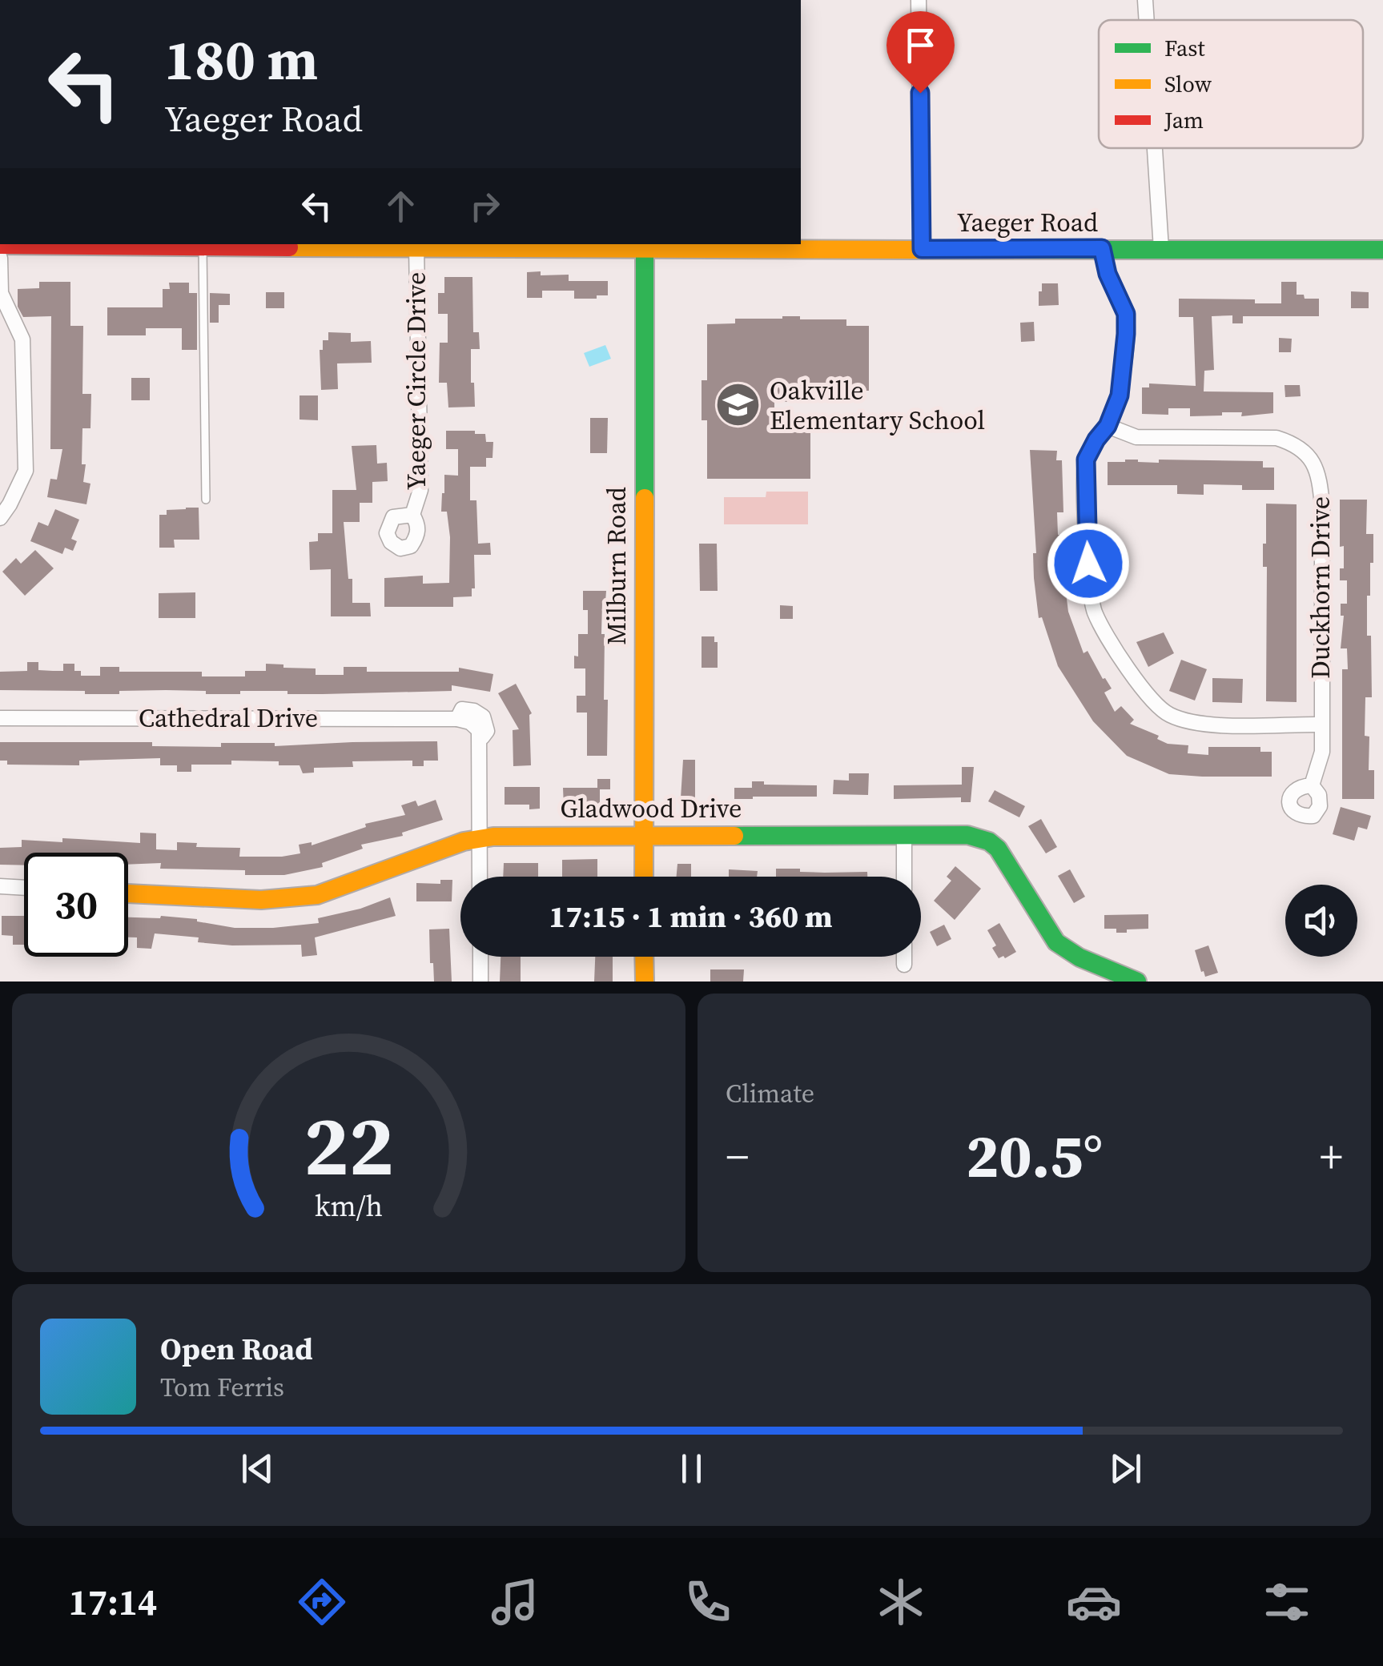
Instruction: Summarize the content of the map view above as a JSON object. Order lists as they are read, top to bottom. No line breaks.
{"streets":{"street":["Yaeger Road","Yaeger Circle Drive","Milburn Road","Duckhorn Drive","Cathedral Drive","Gladwood Drive"]},"crossings":[["Yaeger Road","Yaeger Circle Drive"],["Yaeger Road","Milburn Road"],["Milburn Road","Gladwood Drive"],["Cathedral Drive","Gladwood Drive"]],"places":{"school or university":["Oakville Elementary School"]},"legend":["Fast","Slow","Jam"],"page":{"turn":["180 m","Yaeger Road"],"limit":"30","trip":"17:15 · 1 min · 360 m","tile":"Climate","heat":["−","20.5°","+"],"song":["Open Road","Tom Ferris"],"tabs":"17:14","gauge":["22","km/h"]}}
